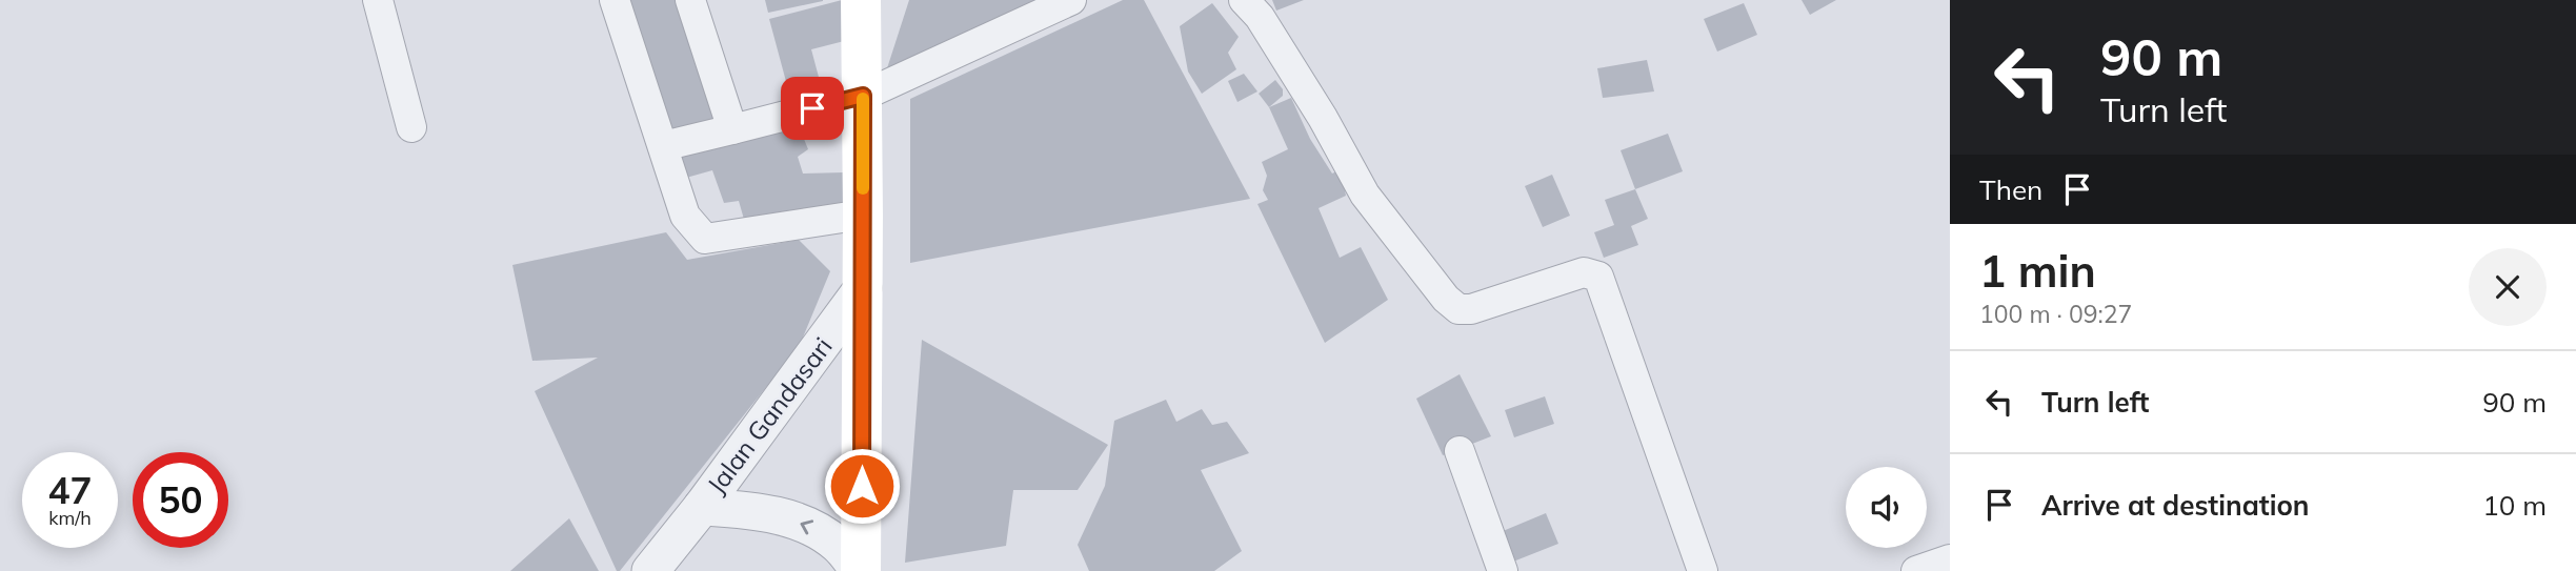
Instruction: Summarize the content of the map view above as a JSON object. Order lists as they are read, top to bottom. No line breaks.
{"streets":{"street":["Jalan Gandasari"]},"page":{"turn":["90 m","Turn left"],"then":"Then","heading":["1 min","100 m · 09:27"],"list":[{"name":"Turn left","value":"90 m"},{"name":"Arrive at destination","value":"10 m"}],"speed":"47 km/h","limit":"50"}}
